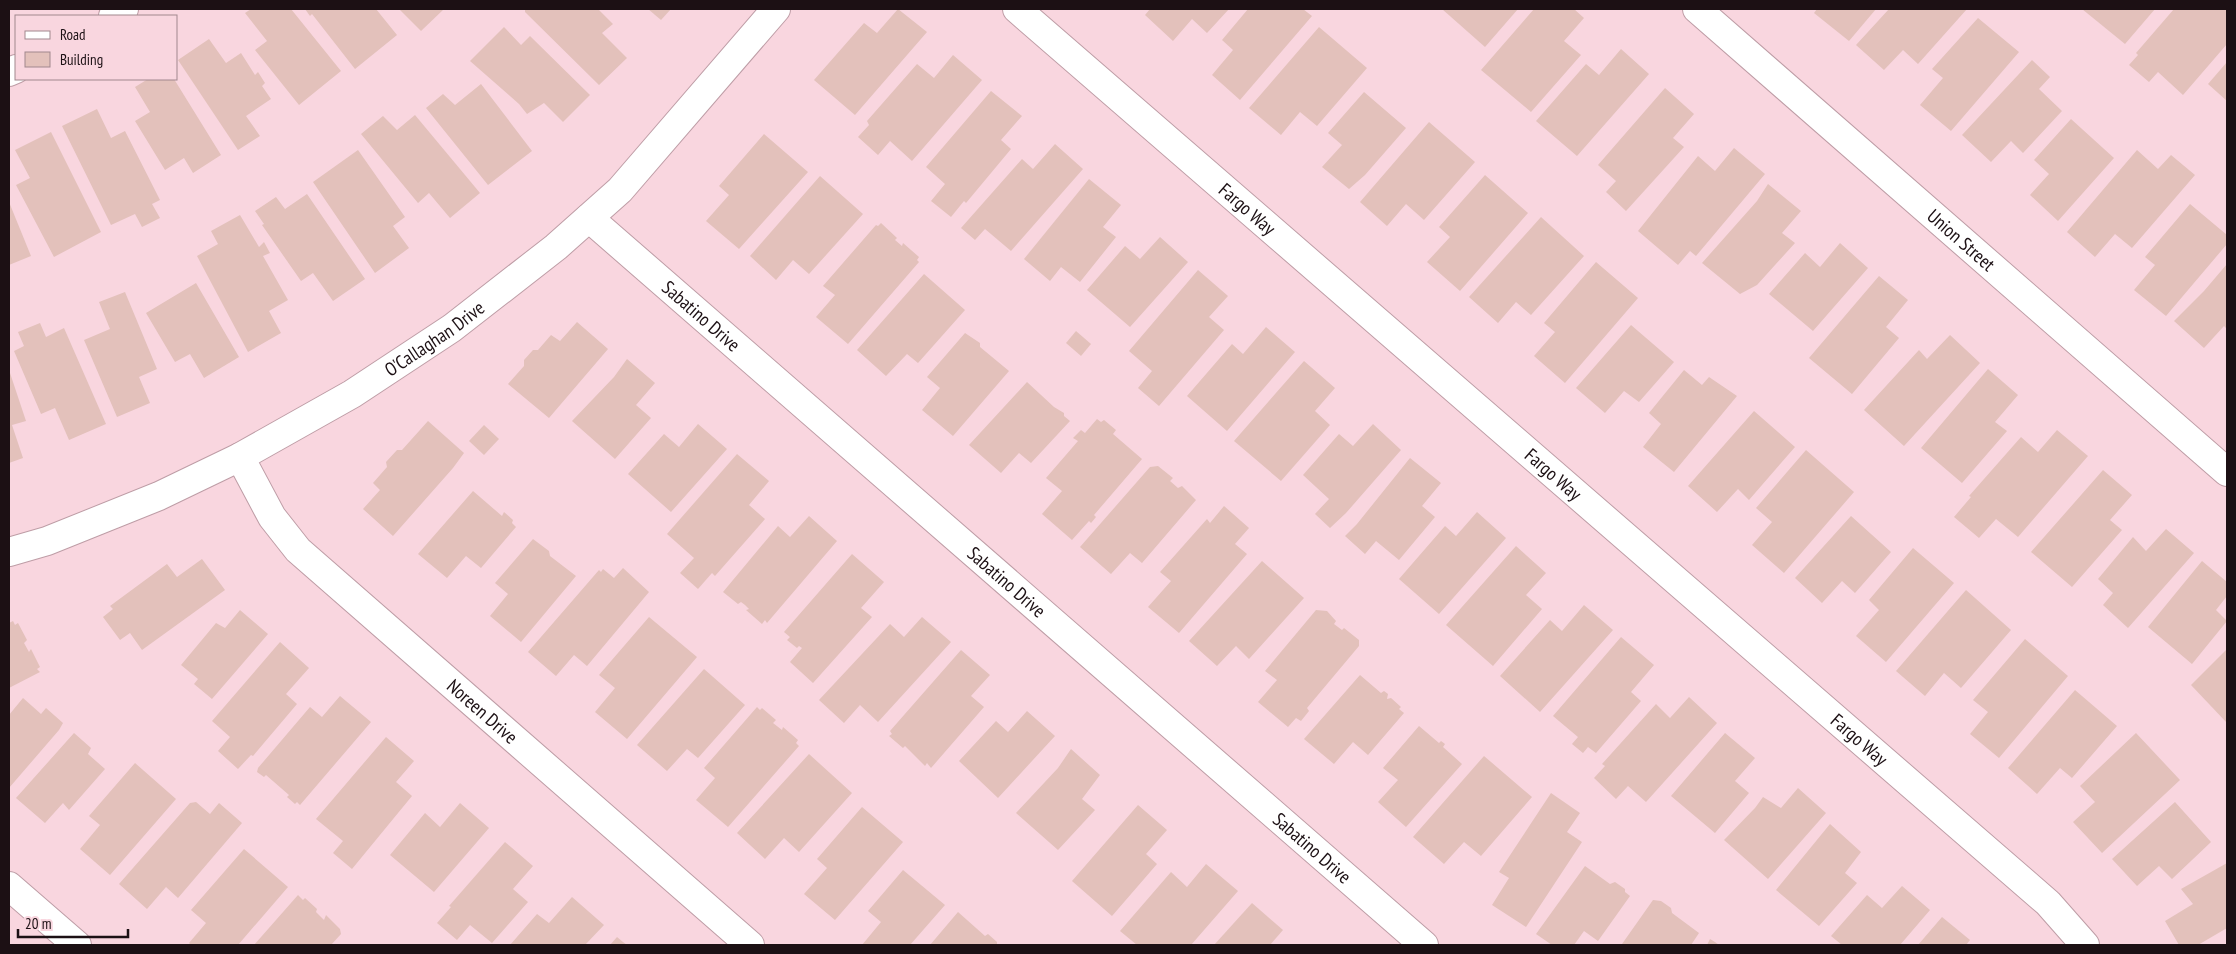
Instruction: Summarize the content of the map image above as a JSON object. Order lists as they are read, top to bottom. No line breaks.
{"streets":{"street":["Fargo Way","Union Street","Sabatino Drive","O'Callaghan Drive","Noreen Drive"]},"crossings":[["Sabatino Drive","O'Callaghan Drive"],["O'Callaghan Drive","Noreen Drive"]],"legend":["Road","Building"],"scale_bar":"20 m"}
